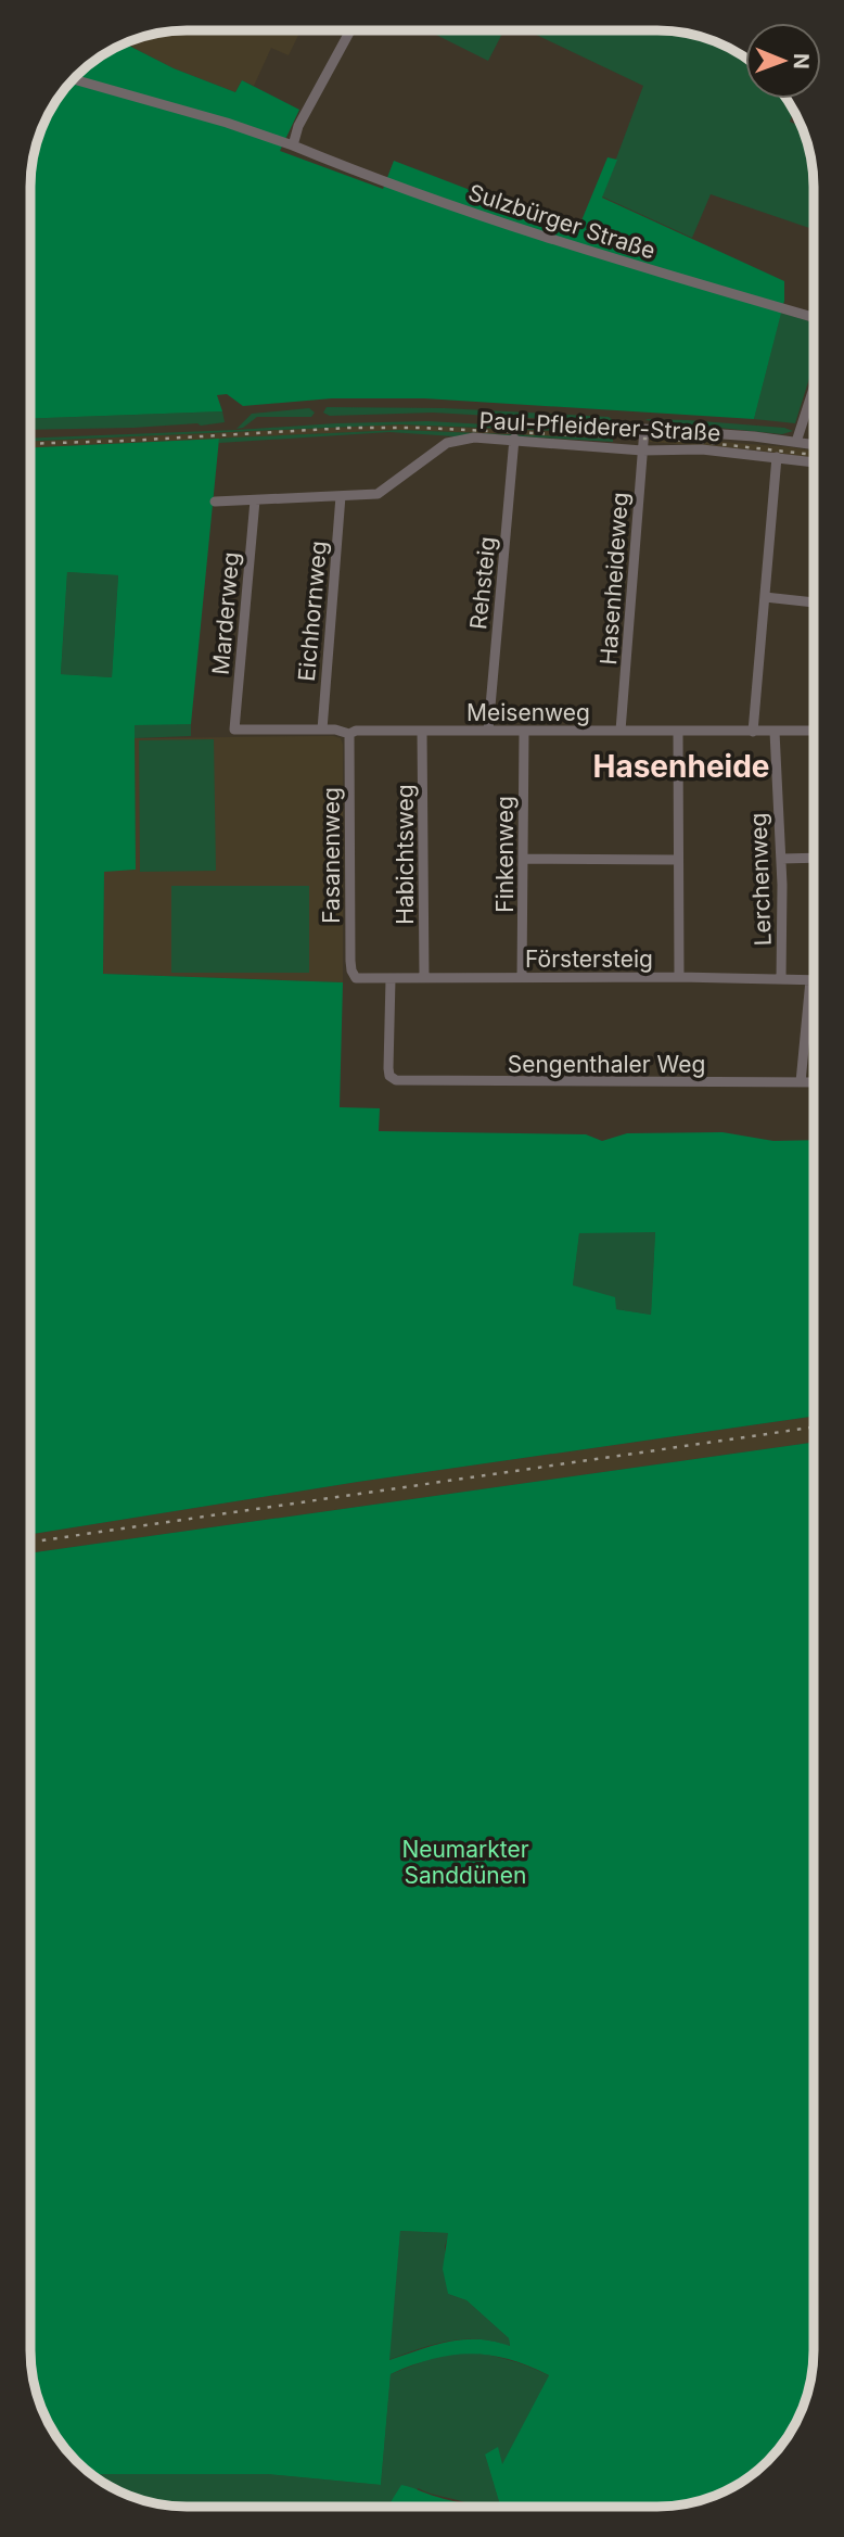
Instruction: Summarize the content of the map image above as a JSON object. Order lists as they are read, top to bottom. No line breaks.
{"streets":{"street":["Sulzbürger Straße","Paul-Pfleiderer-Straße","Hasenheideweg","Rehsteig","Eichhornweg","Marderweg","Meisenweg","Habichtsweg","Finkenweg","Fasanenweg","Lerchenweg","Förstersteig","Sengenthaler Weg"]},"crossings":[["Paul-Pfleiderer-Straße","Hasenheideweg"],["Paul-Pfleiderer-Straße","Rehsteig"],["Paul-Pfleiderer-Straße","Eichhornweg"],["Paul-Pfleiderer-Straße","Marderweg"],["Hasenheideweg","Meisenweg"],["Rehsteig","Meisenweg"],["Eichhornweg","Meisenweg"],["Marderweg","Meisenweg"],["Meisenweg","Habichtsweg"],["Meisenweg","Finkenweg"],["Meisenweg","Fasanenweg"],["Meisenweg","Lerchenweg"],["Habichtsweg","Förstersteig"],["Finkenweg","Förstersteig"],["Fasanenweg","Förstersteig"],["Lerchenweg","Förstersteig"],["Förstersteig","Sengenthaler Weg"]],"districts":["Hasenheide"],"parks":["Neumarkter Sanddünen"],"north":"right"}
